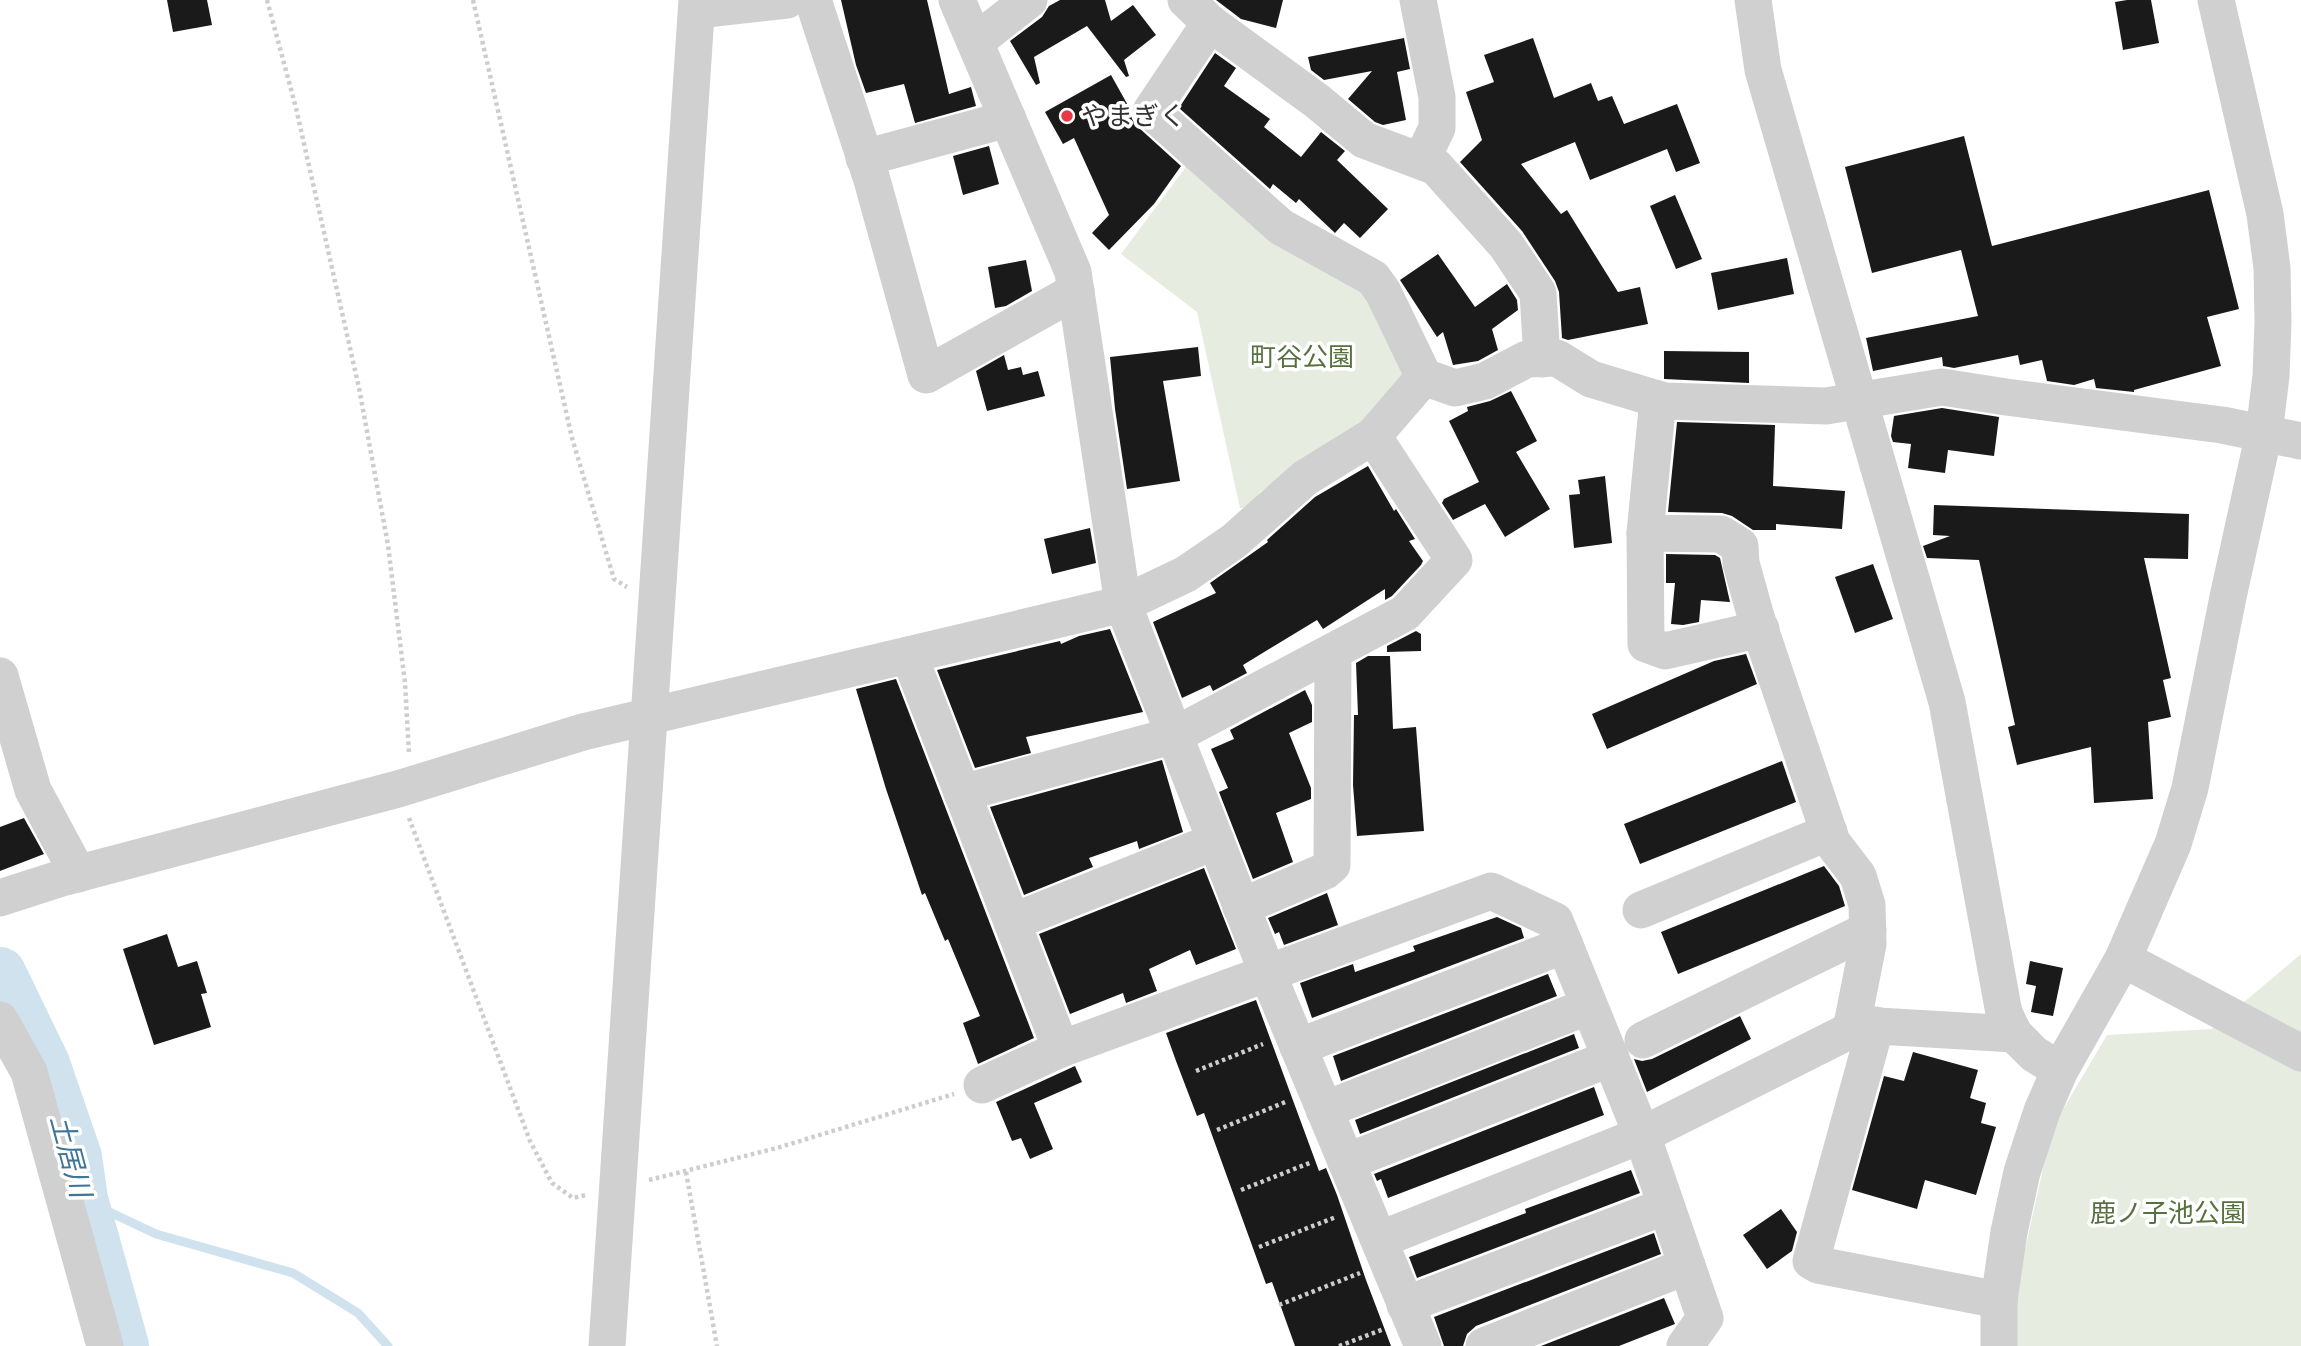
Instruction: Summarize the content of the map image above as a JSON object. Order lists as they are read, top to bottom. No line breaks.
{"water":["土居川"],"parks":["町谷公園","鹿ノ子池公園"],"places":["やまぎく"]}
